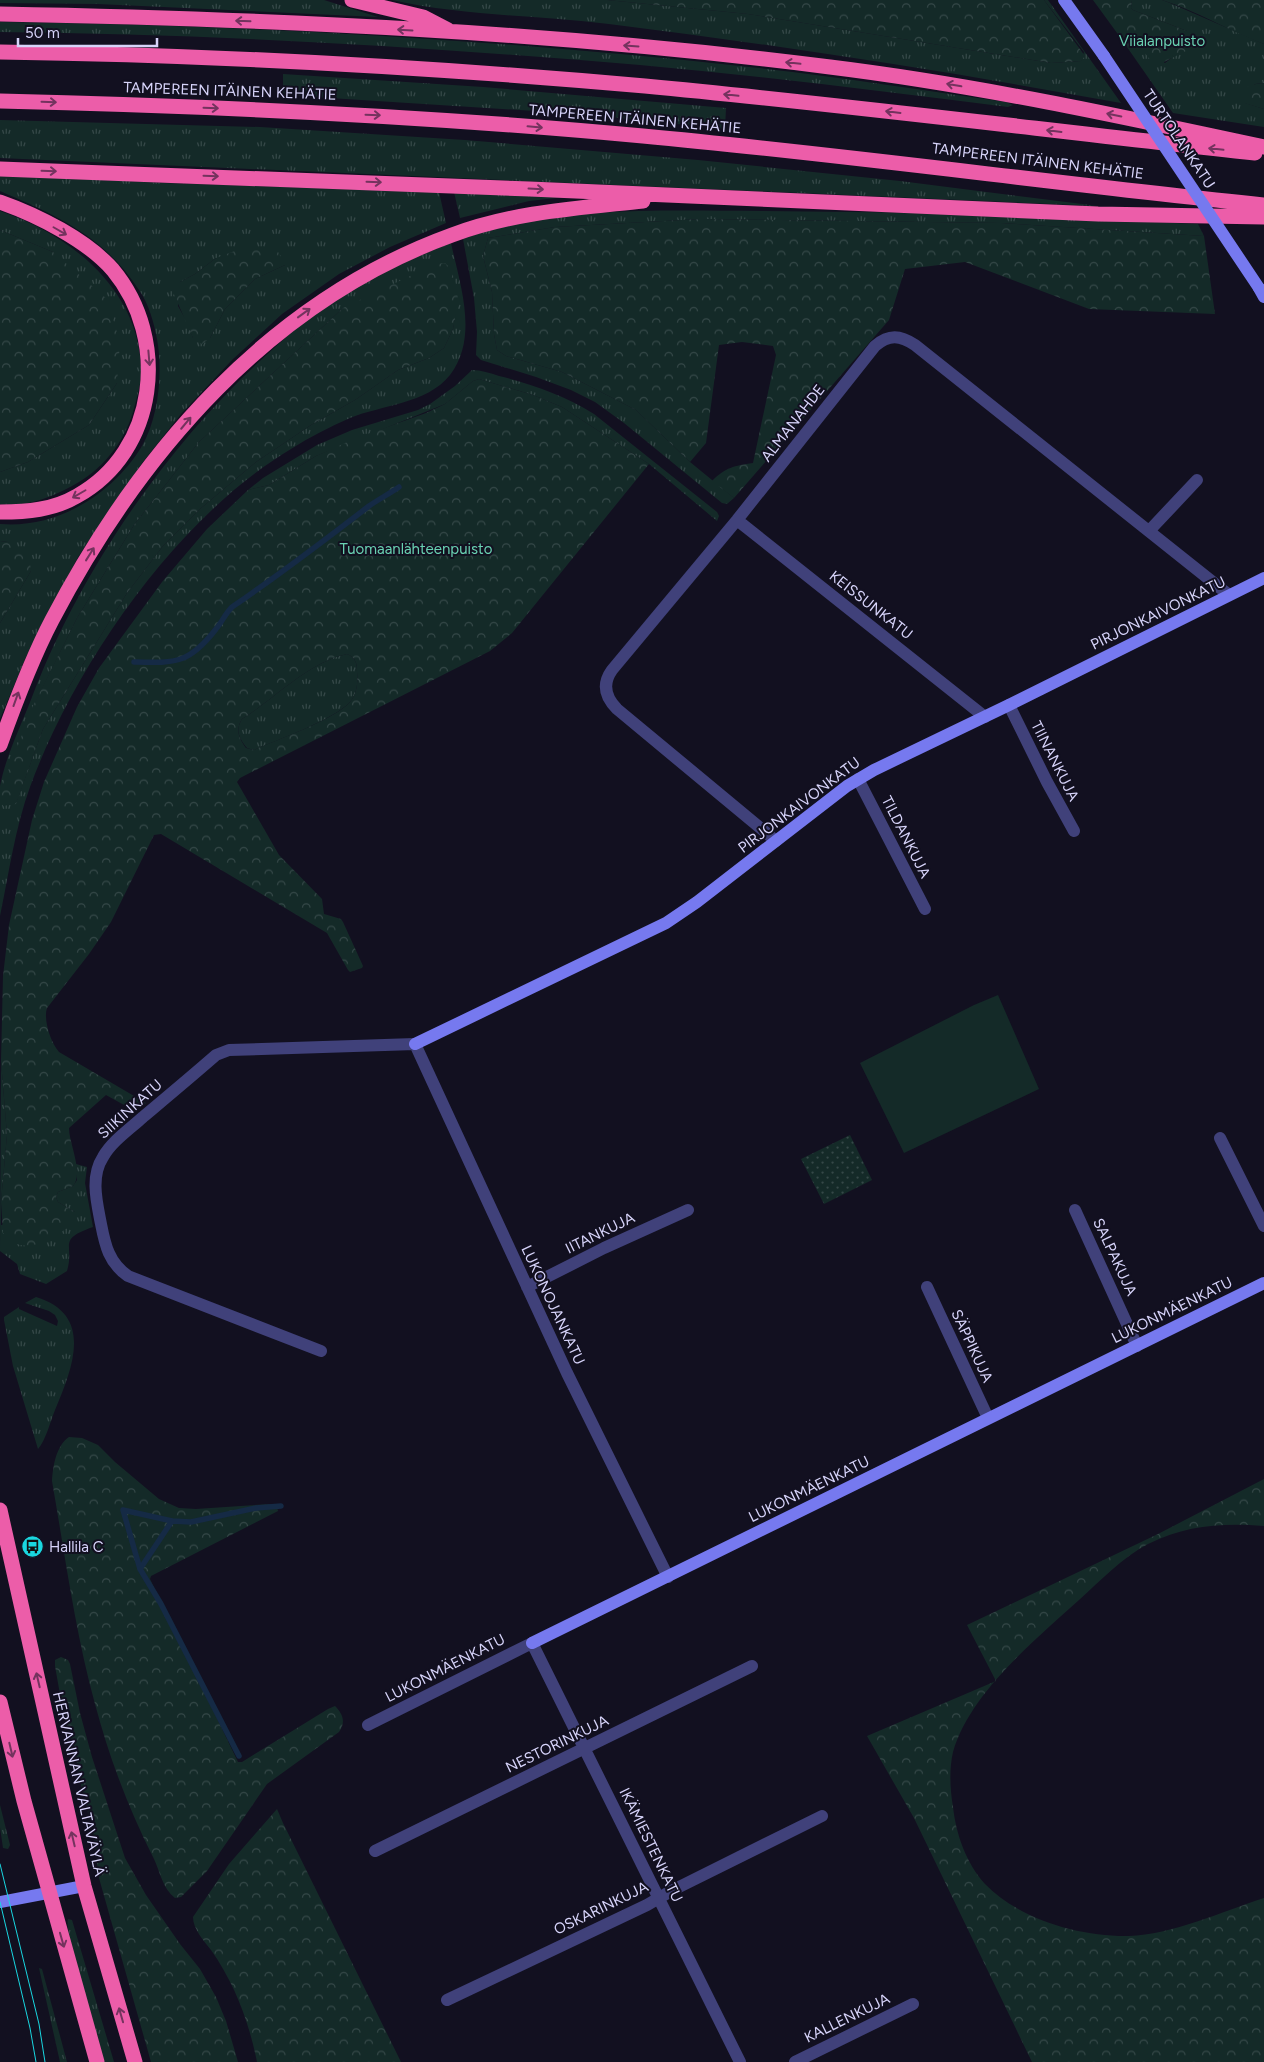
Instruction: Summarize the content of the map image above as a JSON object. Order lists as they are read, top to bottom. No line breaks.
{"streets":{"highway":["TAMPEREEN ITÄINEN KEHÄTIE","HERVANNAN VALTAVÄYLÄ"],"street":["TURTOLANKATU","ALMANAHDE","KEISSUNKATU","PIRJONKAIVONKATU","TIINANKUJA","TILDANKUJA","SIIKINKATU","IITANKUJA","SALPAKUJA","LUKONOJANKATU","LUKONMÄENKATU","SÄPPIKUJA","NESTORINKUJA","IKÄMIESTENKATU","OSKARINKUJA","KALLENKUJA"]},"crossings":[["ALMANAHDE","KEISSUNKATU"],["ALMANAHDE","PIRJONKAIVONKATU"],["KEISSUNKATU","PIRJONKAIVONKATU"],["PIRJONKAIVONKATU","TIINANKUJA"],["PIRJONKAIVONKATU","TILDANKUJA"],["PIRJONKAIVONKATU","SIIKINKATU"],["PIRJONKAIVONKATU","LUKONOJANKATU"],["SIIKINKATU","LUKONOJANKATU"],["IITANKUJA","LUKONOJANKATU"],["SALPAKUJA","LUKONMÄENKATU"],["LUKONOJANKATU","LUKONMÄENKATU"],["LUKONMÄENKATU","SÄPPIKUJA"],["LUKONMÄENKATU","IKÄMIESTENKATU"],["NESTORINKUJA","IKÄMIESTENKATU"],["IKÄMIESTENKATU","OSKARINKUJA"]],"parks":["Viialanpuisto","Tuomaanlähteenpuisto"],"places":{"bus stop":["Hallila C"]},"scale_bar":"50 m"}
